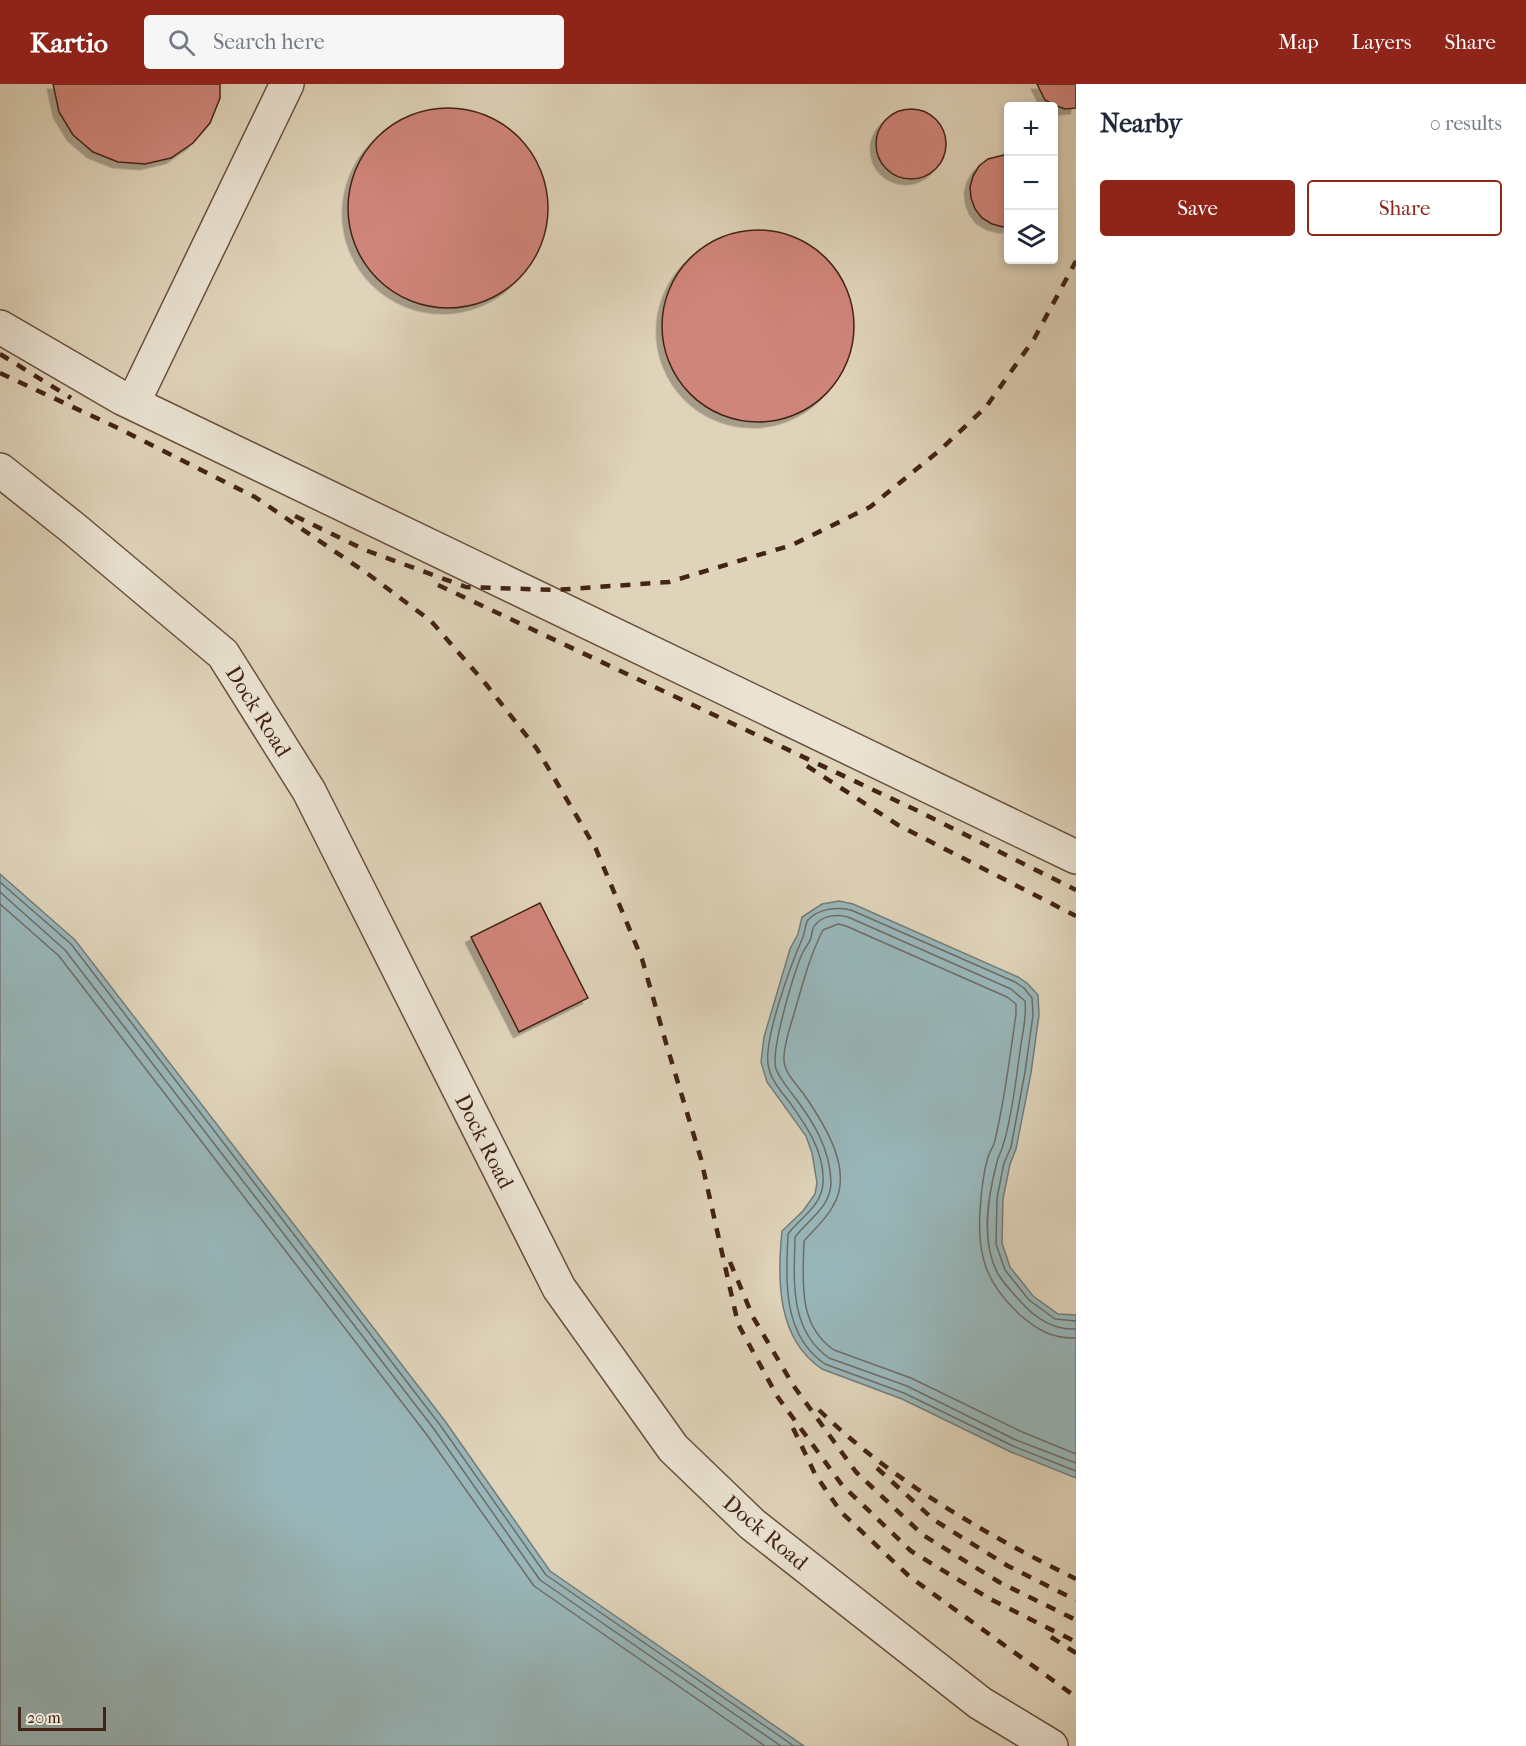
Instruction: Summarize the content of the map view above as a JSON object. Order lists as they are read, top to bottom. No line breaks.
{"streets":{"street":["Dock Road"]},"scale_bar":"20 m","page":{"header":"Kartio","search":"Search here","nav":["Map","Layers","Share"],"heading":["Nearby","0 results"],"map_buttons":["+","−"],"buttons":["Save","Share"],"scale":"20 m"}}
